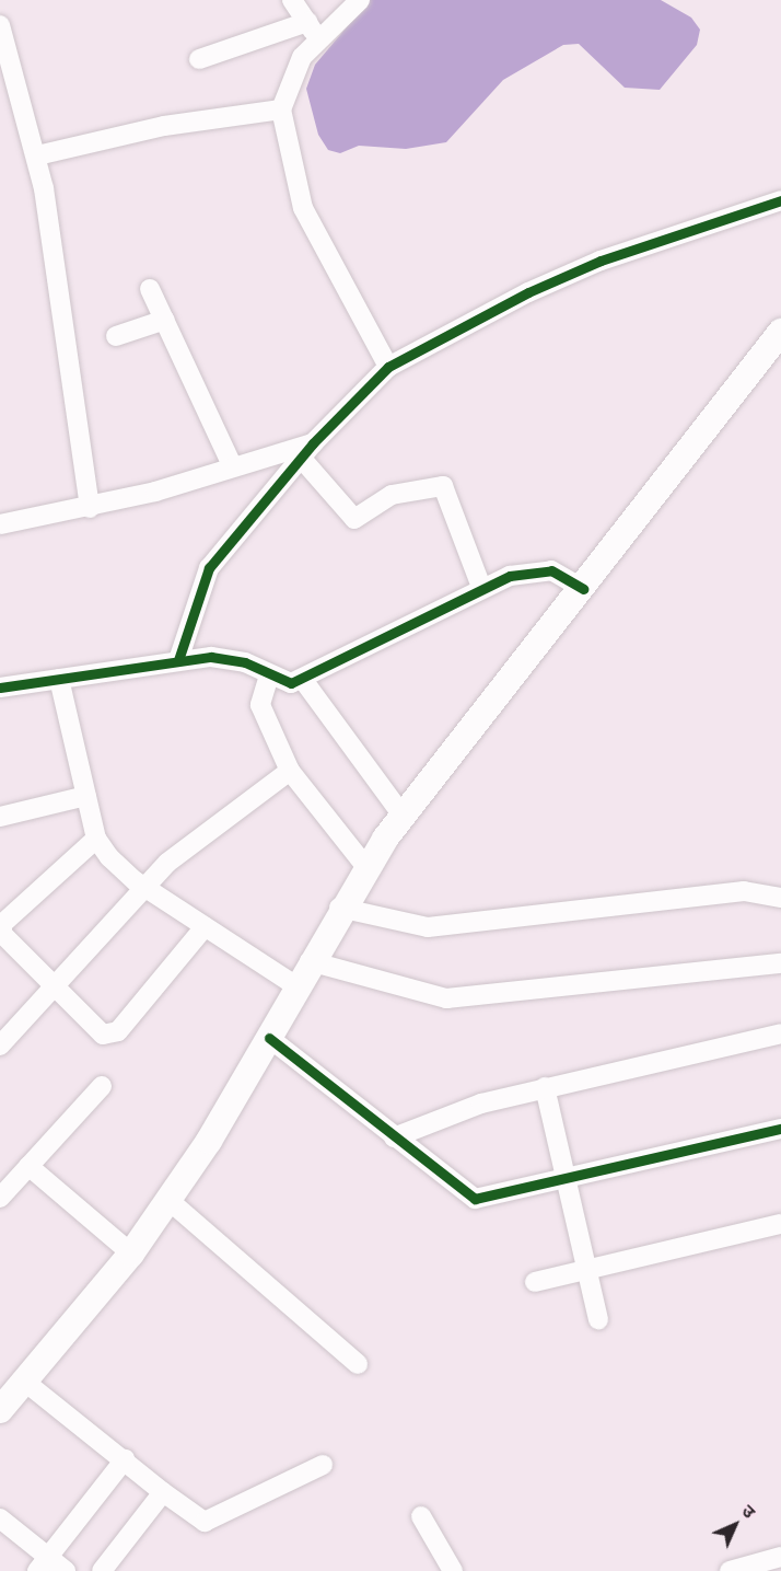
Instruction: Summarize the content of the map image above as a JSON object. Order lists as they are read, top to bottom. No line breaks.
{"north":"top right"}
